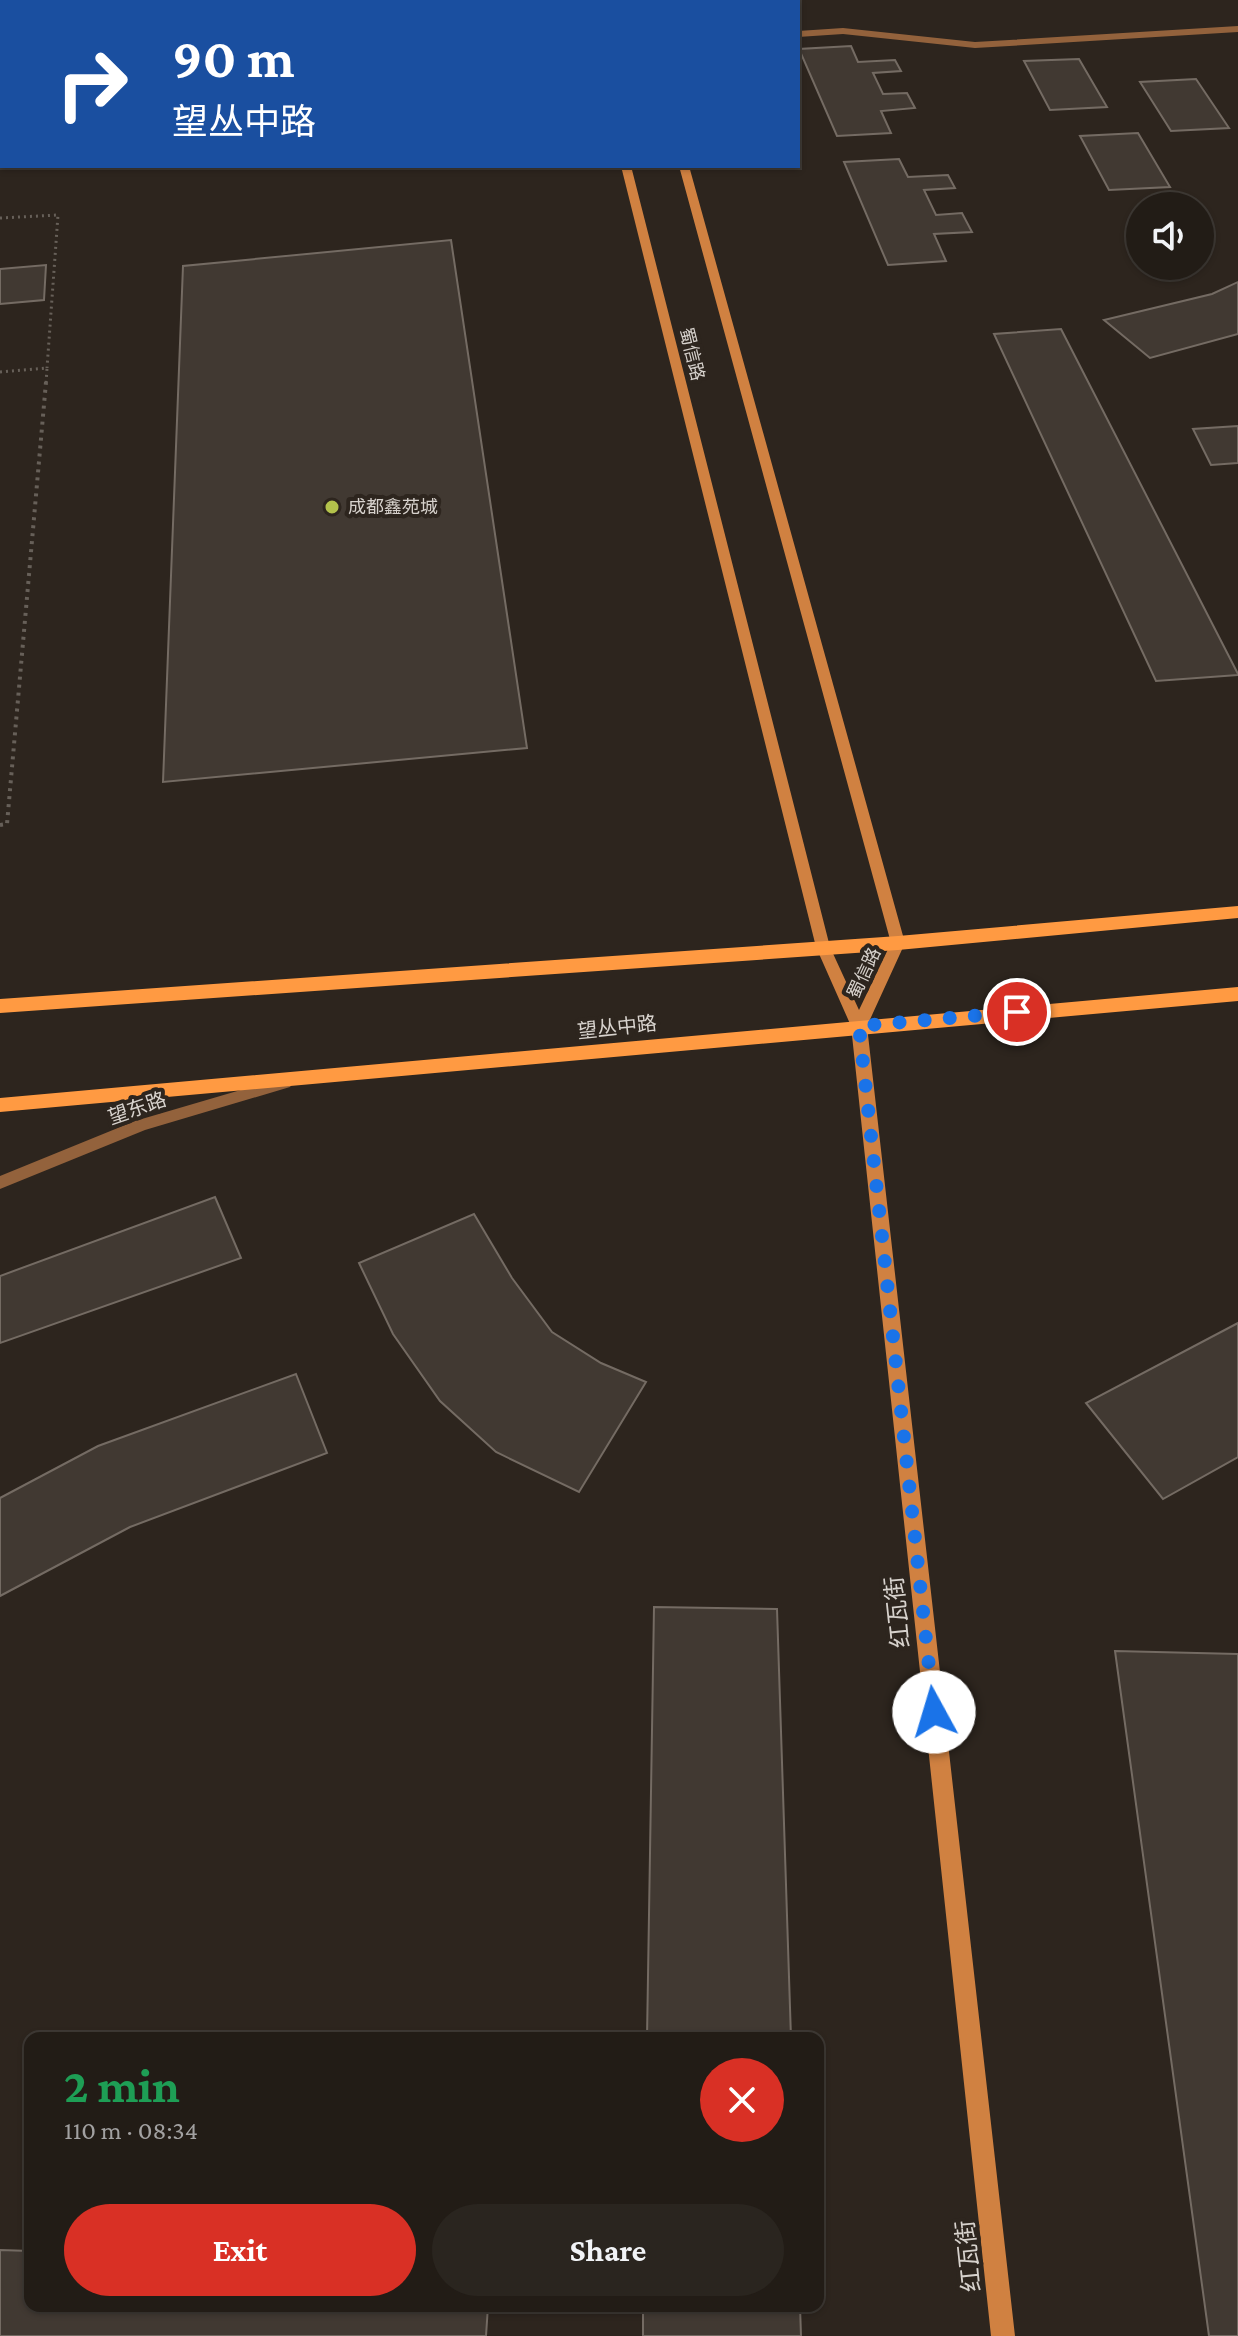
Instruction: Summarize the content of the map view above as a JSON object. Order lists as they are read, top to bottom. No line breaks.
{"streets":{"main road":["蜀信路","望丛中路","红瓦街"],"street":["望东路"]},"crossings":[["蜀信路","望丛中路"],["蜀信路","红瓦街"],["望丛中路","望东路"],["望丛中路","红瓦街"]],"places":["成都鑫苑城"],"page":{"turn":["90 m","望丛中路"],"heading":["2 min","110 m · 08:34"],"buttons":["Exit","Share"]}}
